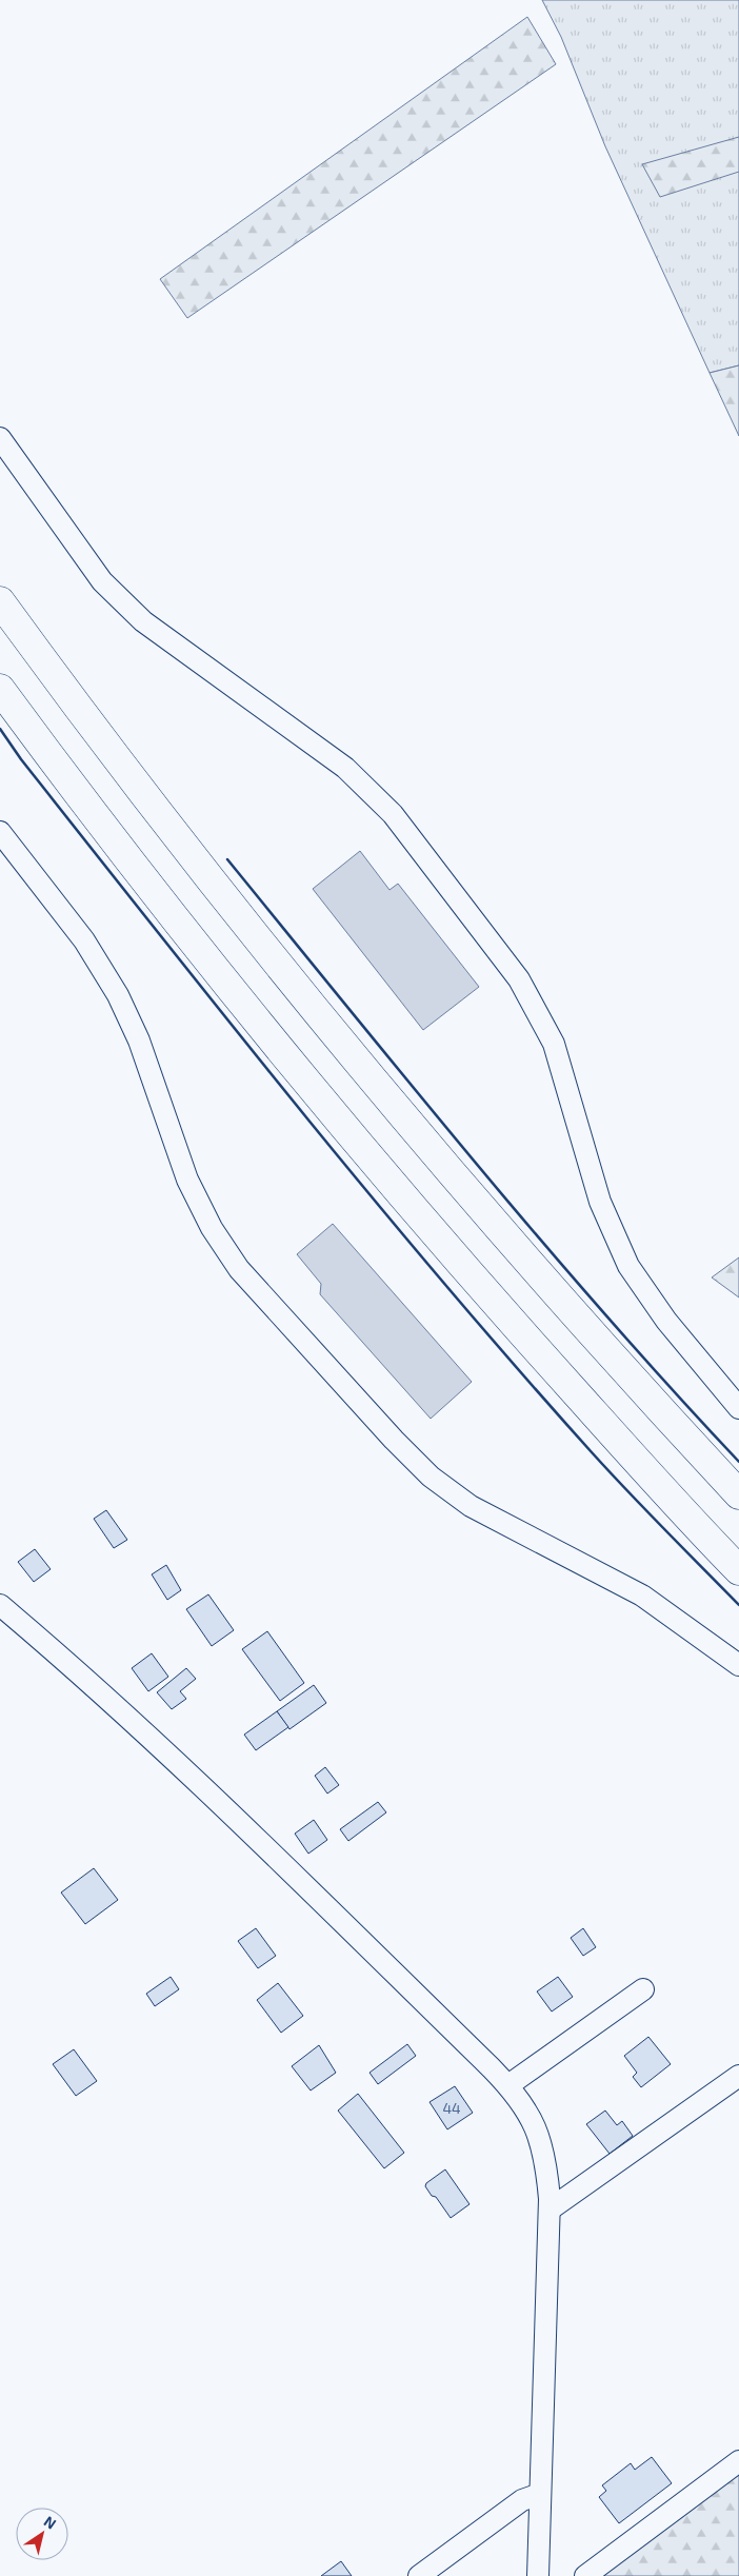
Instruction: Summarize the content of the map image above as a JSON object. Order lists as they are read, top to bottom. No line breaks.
{"house_numbers":["44"],"north":"top right"}
